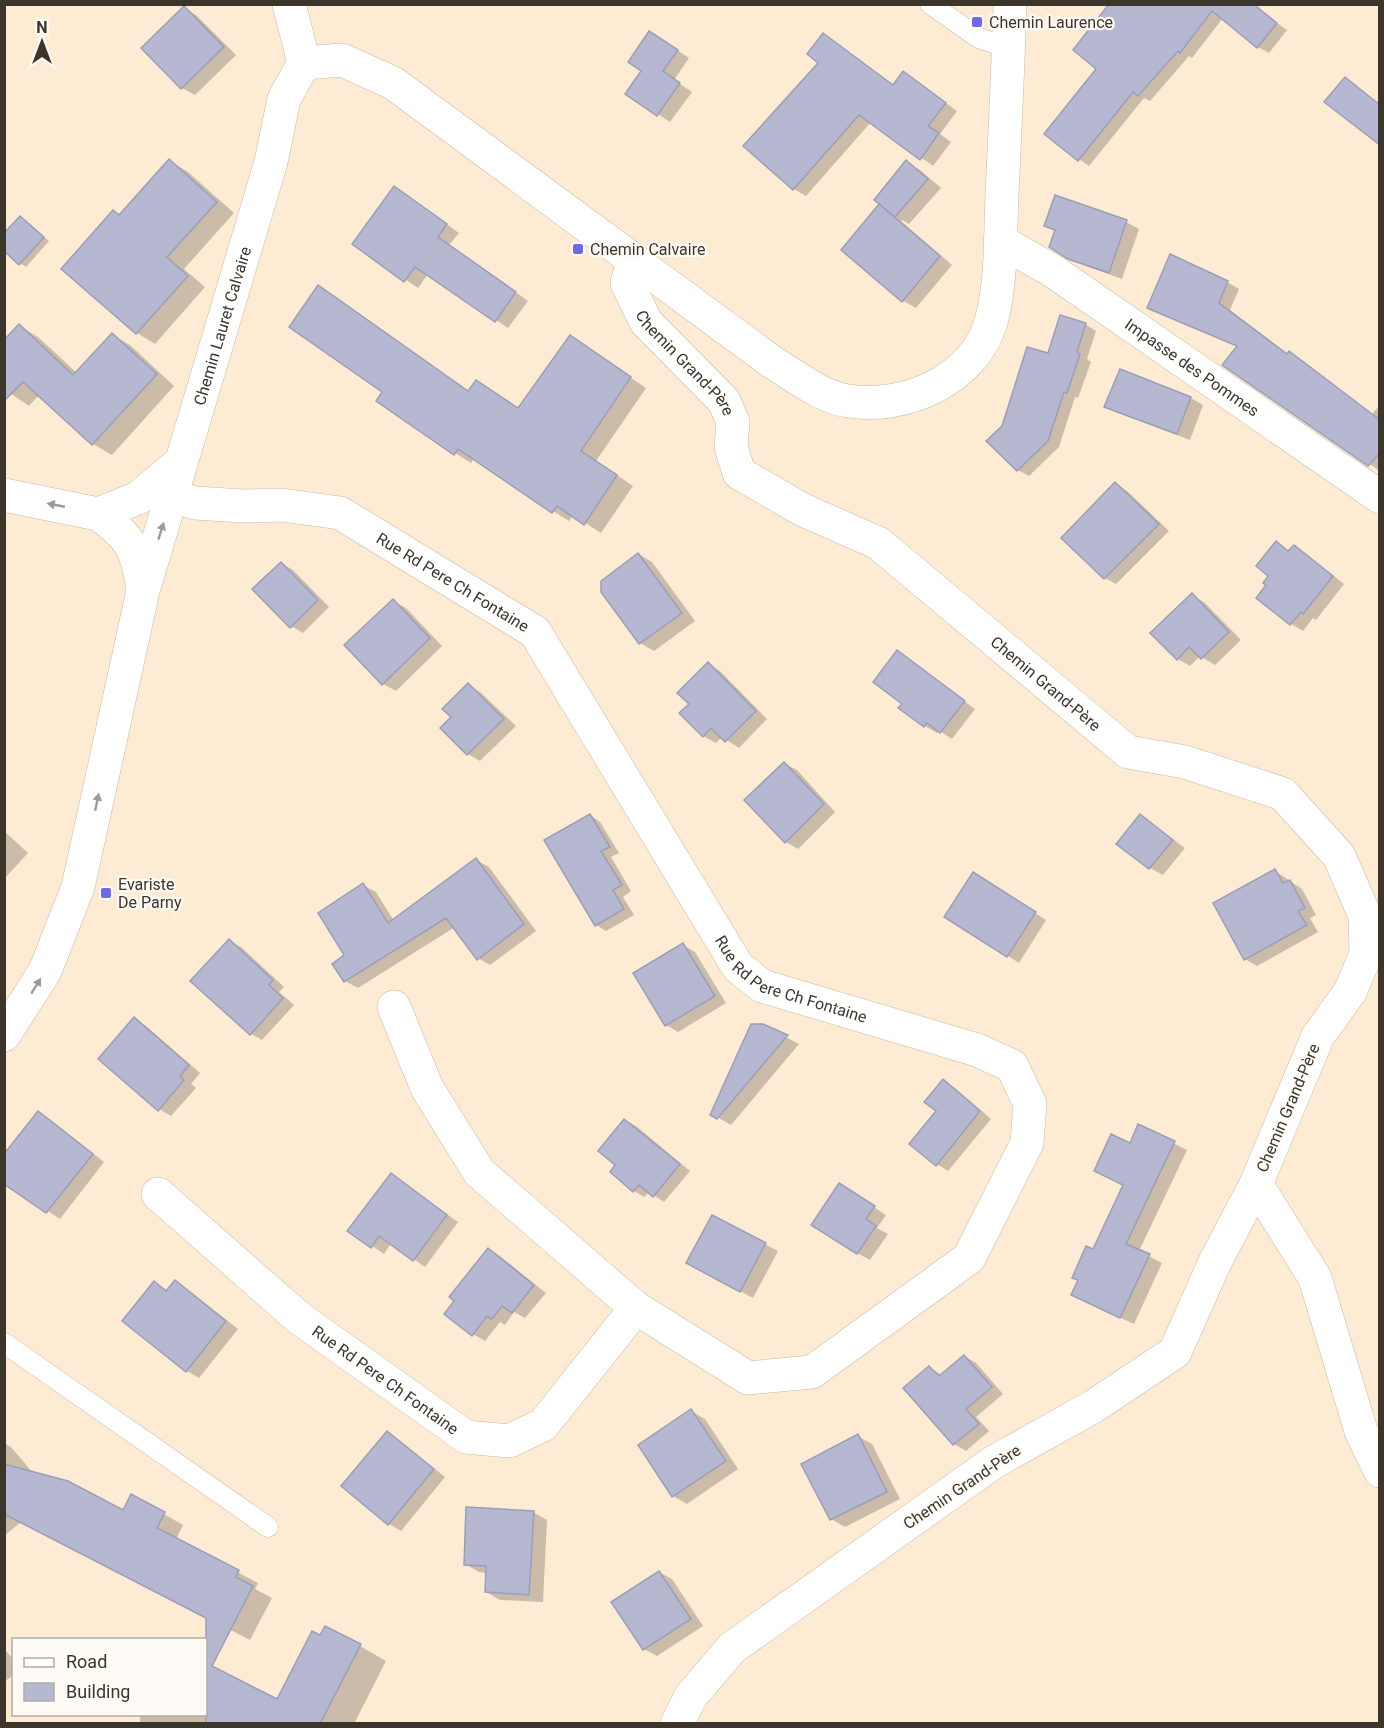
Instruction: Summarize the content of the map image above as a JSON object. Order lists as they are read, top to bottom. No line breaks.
{"streets":{"street":["Chemin Lauret Calvaire","Chemin Grand-Père","Impasse des Pommes","Rue Rd Pere Ch Fontaine"]},"crossings":[["Chemin Lauret Calvaire","Rue Rd Pere Ch Fontaine"]],"one_way":["Chemin Lauret Calvaire"],"places":{"transit":["Chemin Laurence","Chemin Calvaire","Evariste De Parny"]},"legend":["Road","Building"],"north":"top"}
